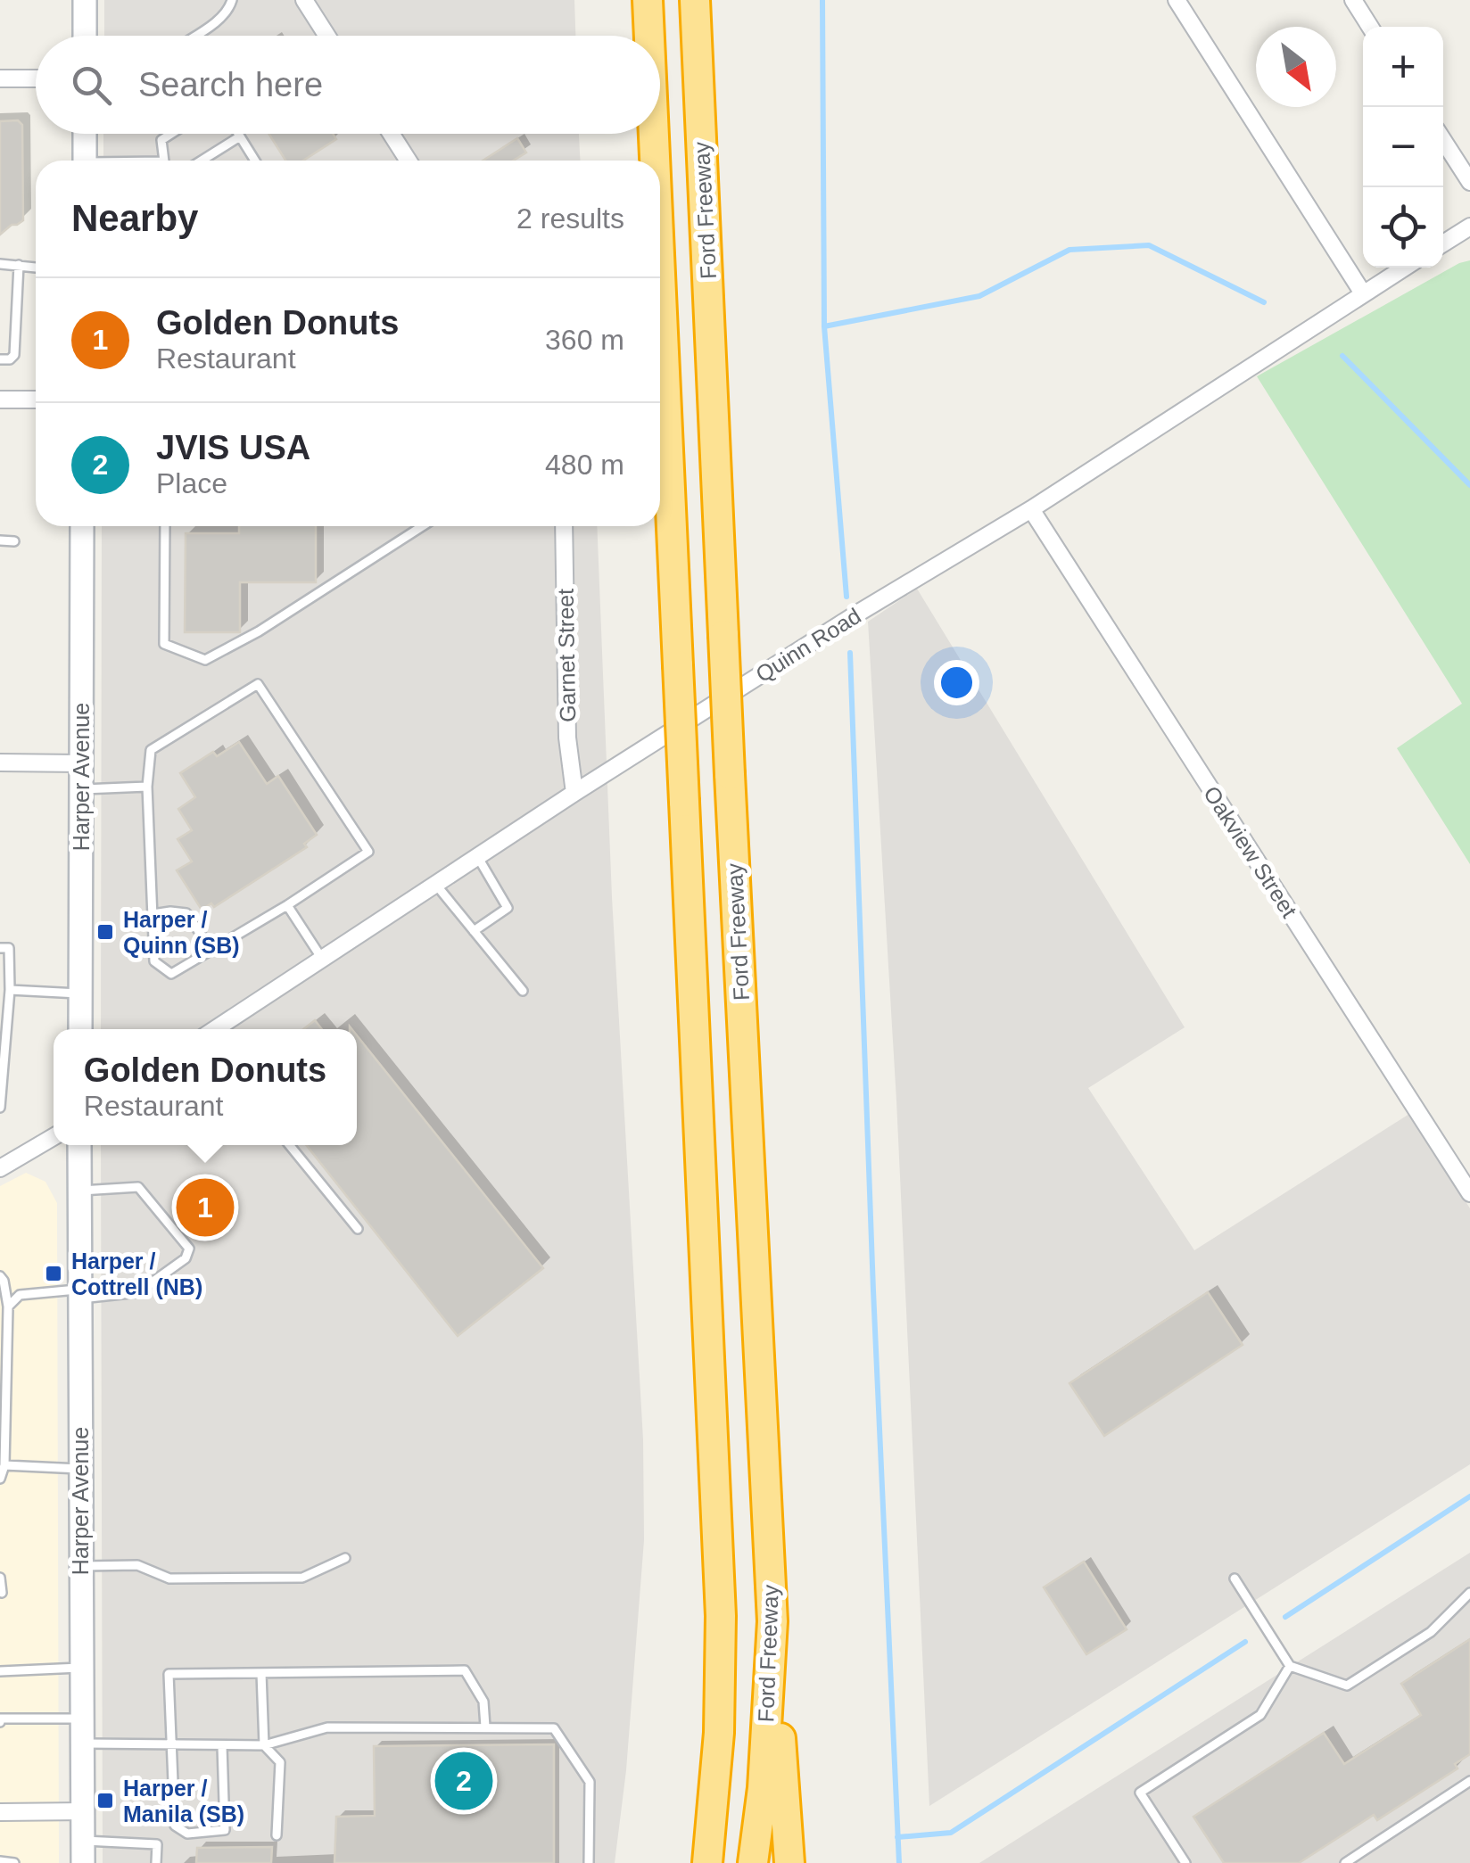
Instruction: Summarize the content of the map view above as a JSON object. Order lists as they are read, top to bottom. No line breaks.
{"streets":{"highway":["Ford Freeway"],"main road":["Harper Avenue"],"street":["Quinn Road","Garnet Street","Oakview Street"]},"crossings":[["Quinn Road","Garnet Street"],["Quinn Road","Oakview Street"]],"places":{"transit":["Harper / Quinn (SB)","Harper / Cottrell (NB)","Harper / Manila (SB)"]},"north":"bottom right","page":{"map_buttons":["+","−"],"search":"Search here","heading":["Nearby","2 results"],"list":[{"mark":"1","name":"Golden Donuts","note":"Restaurant","value":"360 m"},{"mark":"2","name":"JVIS USA","note":"Place","value":"480 m"}],"popup":["Golden Donuts","Restaurant"],"pins":["1","2"]}}
